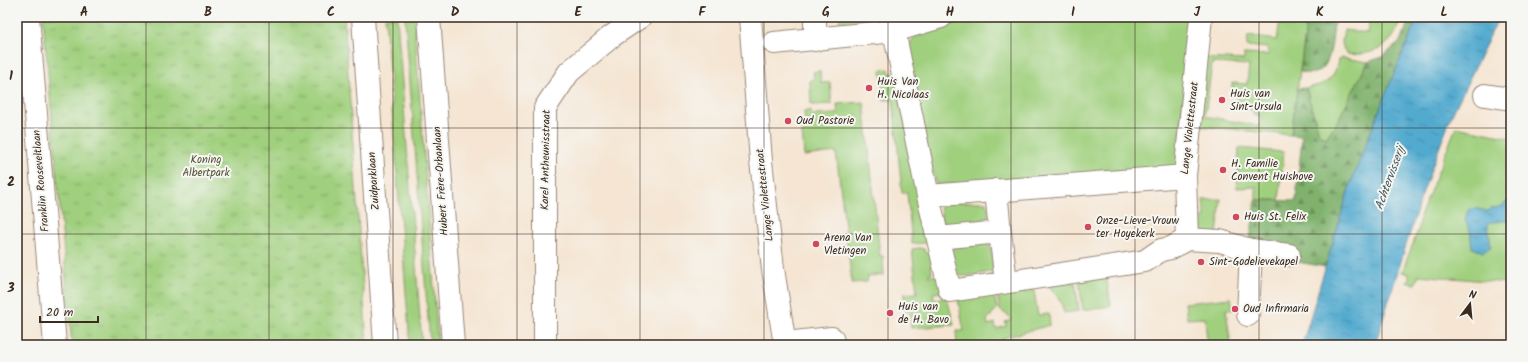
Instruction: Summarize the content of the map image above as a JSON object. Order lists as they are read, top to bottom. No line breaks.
{"streets":{"street":["Lange Violettestraat","Karel Antheunisstraat","Franklin Rooseveltlaan","Zuidparklaan","Hubert Frère-Orbanlaan"]},"water":["Achtervisserij"],"parks":["Koning Albertpark"],"places":["Huis Van H. Nicolaas","Huis van Sint-Ursula","Oud Pastorie","H. Familie Convent Huishove","Huis St. Felix","Onze-Lieve-Vrouw ter Hoyekerk","Arena Van Vletingen","Sint-Godelievekapel","Oud Infirmaria","Huis van de H. Bavo"],"scale_bar":"20 m","north":"top","grid":{"columns":["A","B","C","D","E","F","G","H","I","J","K","L"],"rows":["1","2","3"]}}
